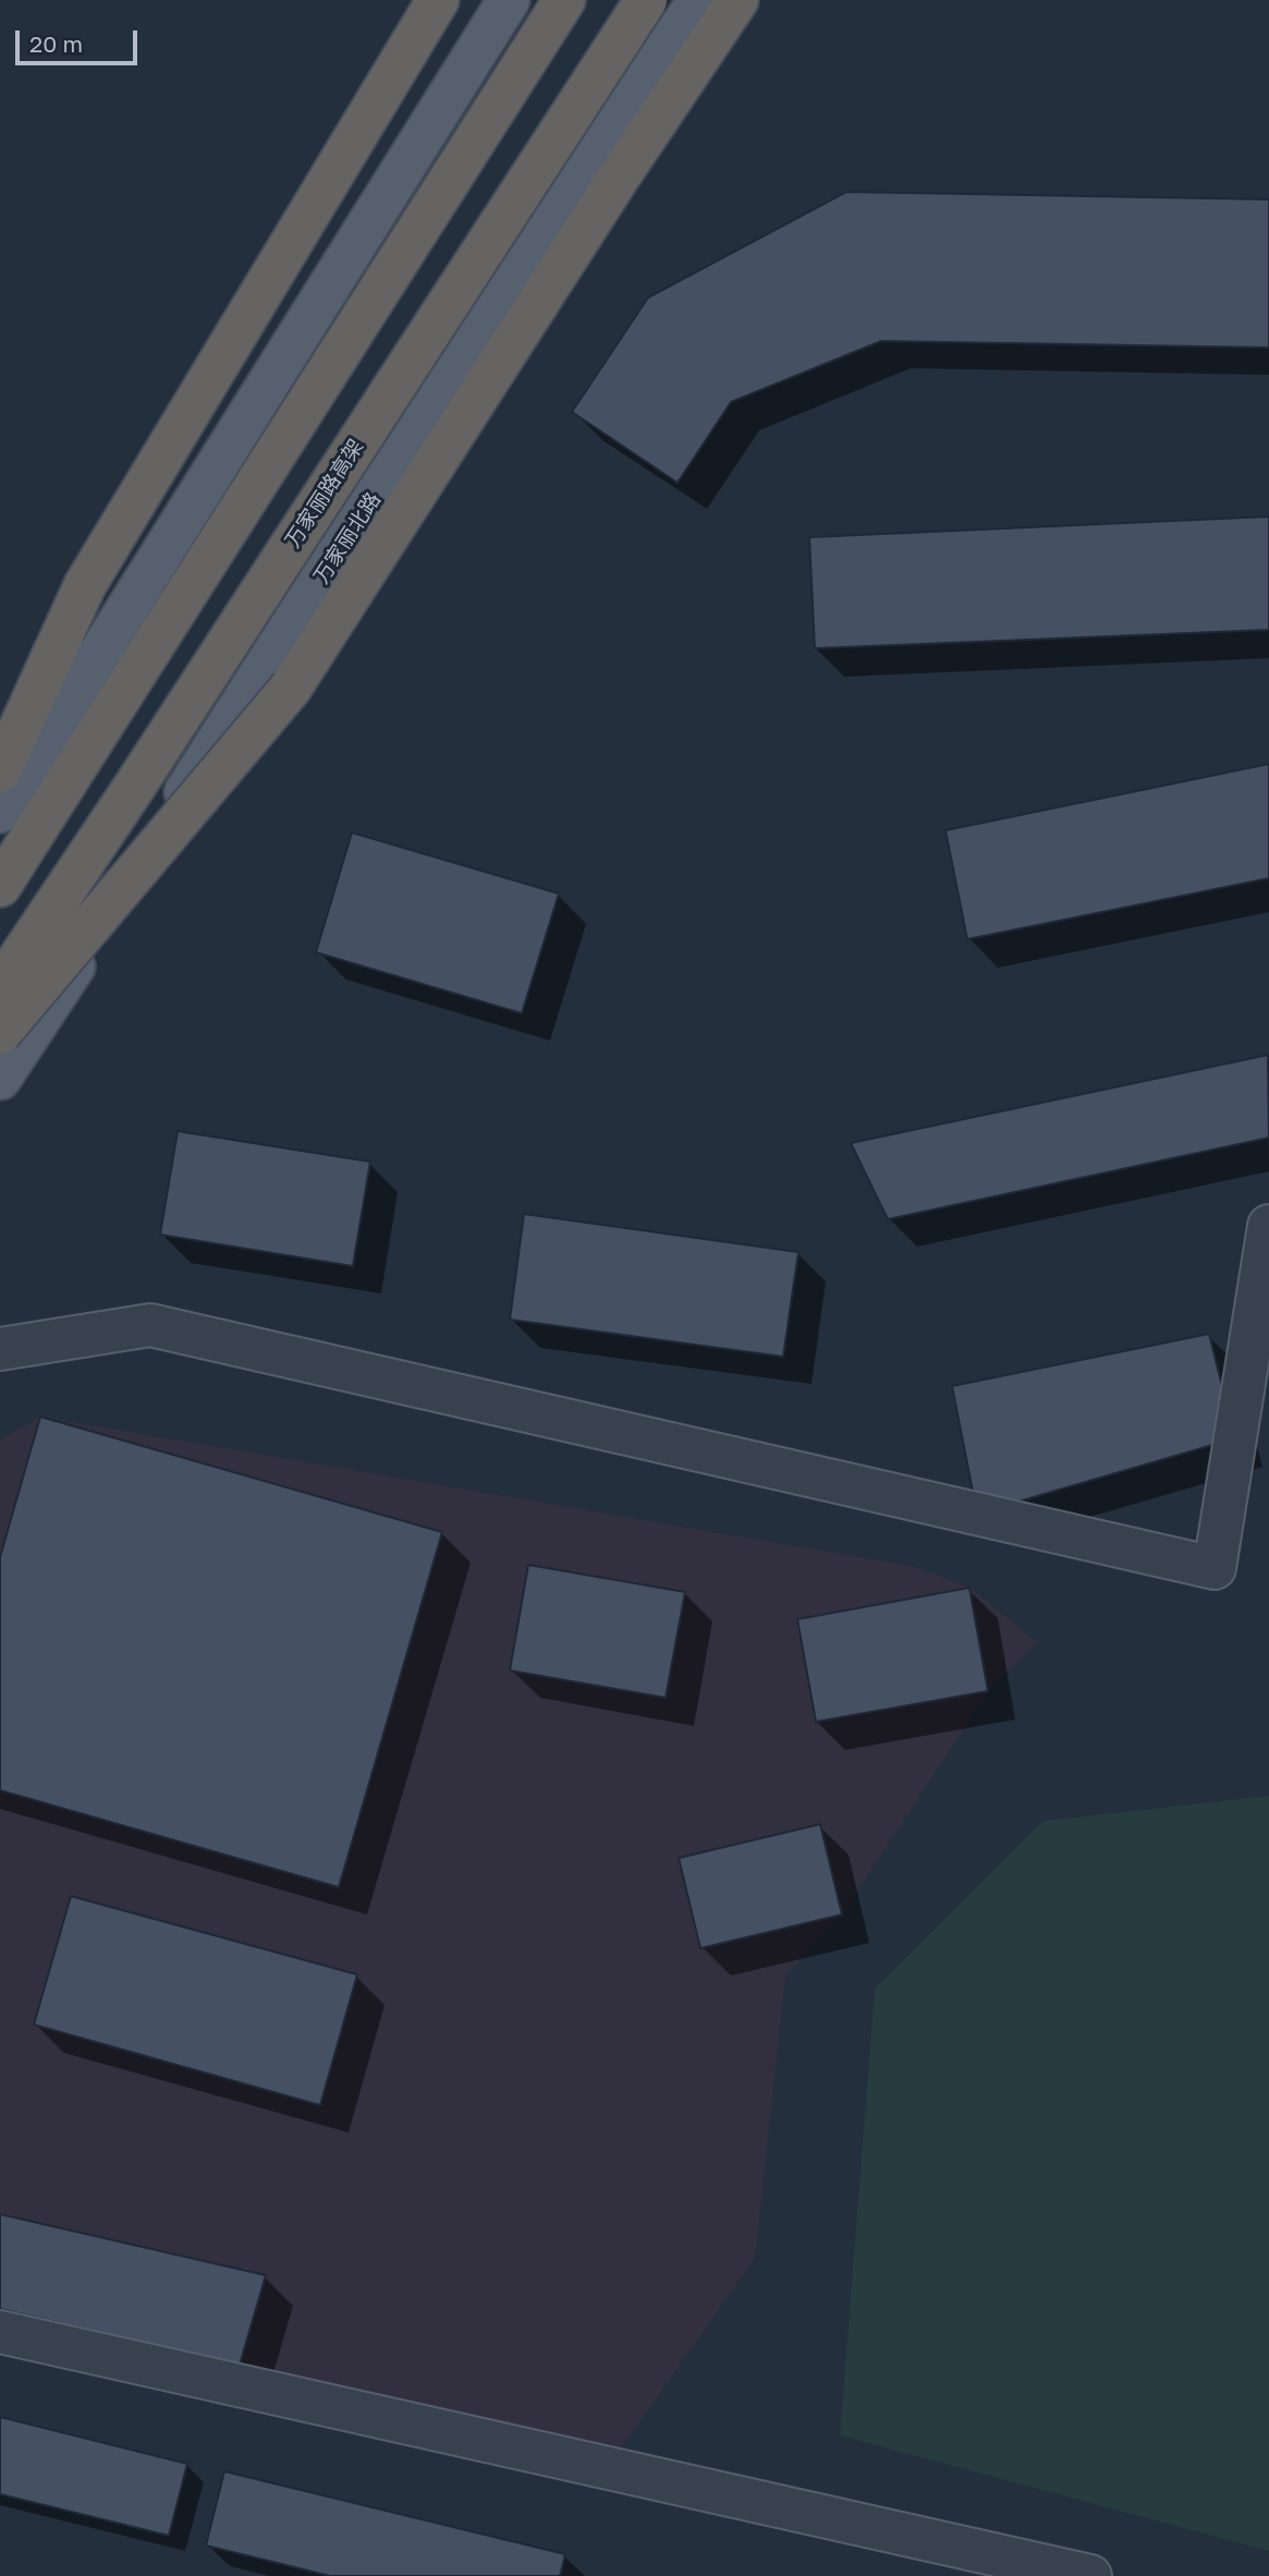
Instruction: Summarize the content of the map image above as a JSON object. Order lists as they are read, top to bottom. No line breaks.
{"streets":{"highway":["万家丽路高架"],"main road":["万家丽北路"]},"scale_bar":"20 m"}
